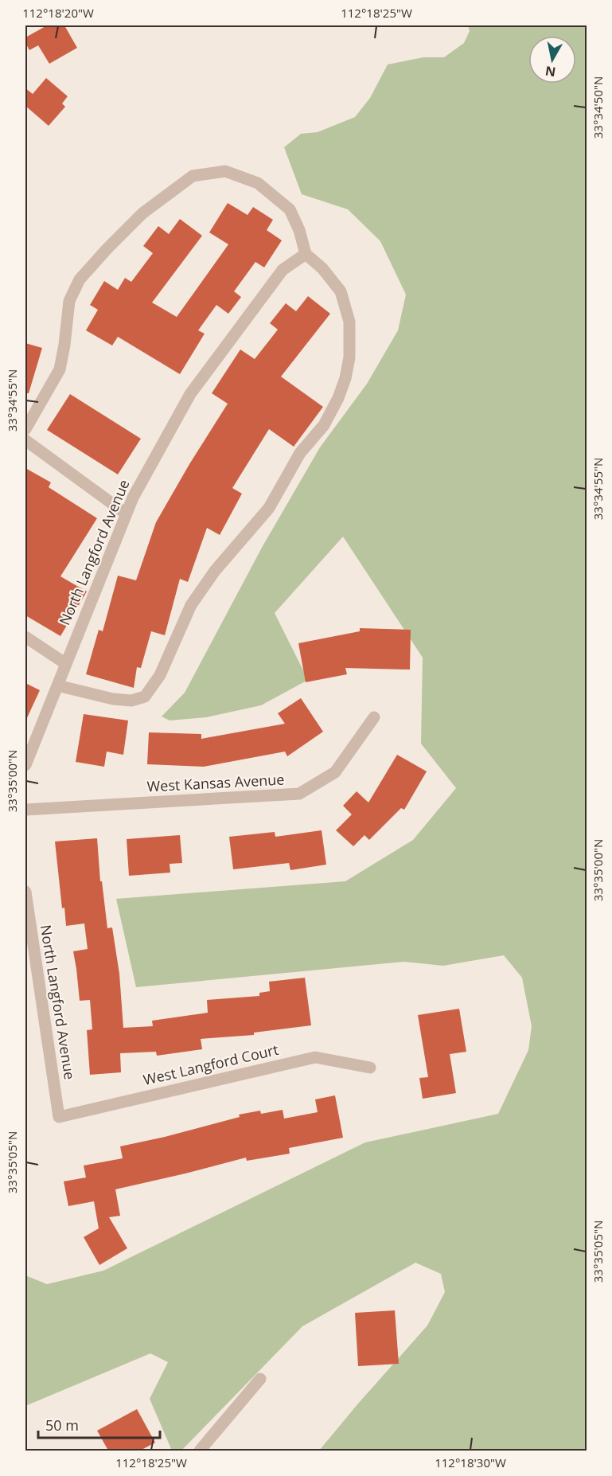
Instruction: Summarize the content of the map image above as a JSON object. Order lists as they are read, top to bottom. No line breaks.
{"streets":{"street":["North Langford Avenue","West Kansas Avenue","West Langford Court"]},"crossings":[["North Langford Avenue","West Langford Court"]],"scale_bar":"50 m","north":"bottom","coordinates":["112°18'20\"W","112°18'25\"W","33°34'50\"N","33°34'55\"N","33°35'00\"N","33°35'05\"N","112°18'30\"W"]}
